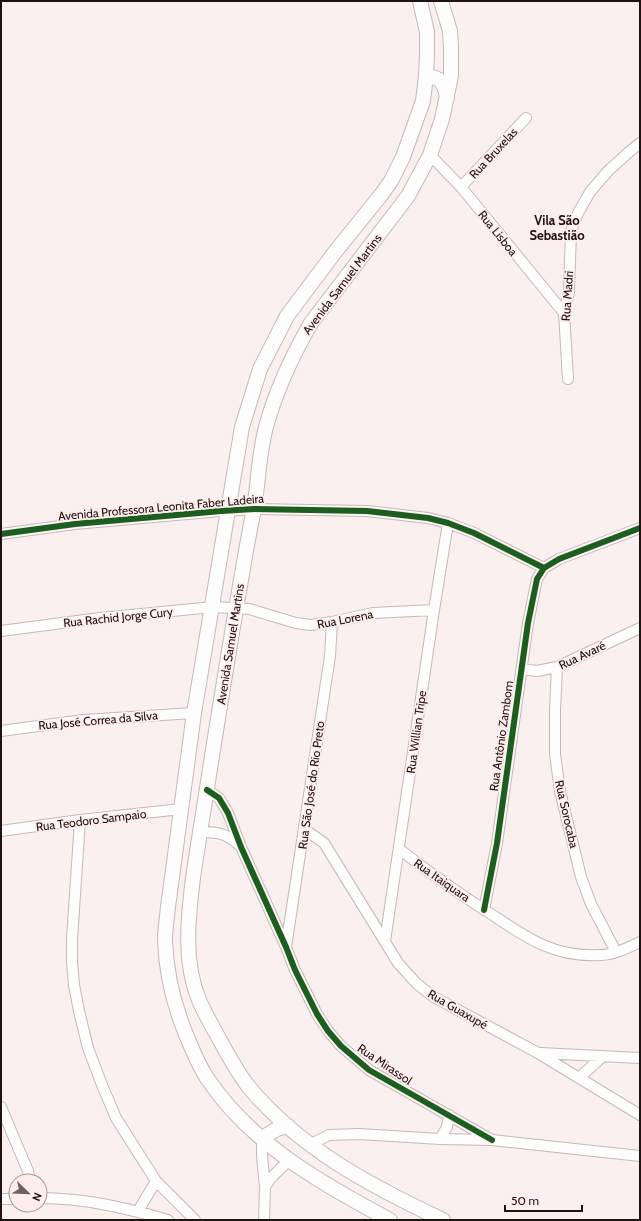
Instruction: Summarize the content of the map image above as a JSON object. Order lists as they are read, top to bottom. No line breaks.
{"streets":{"main road":["Avenida Samuel Martins"],"street":["Rua Bruxelas","Rua Lisboa","Rua Madri","Avenida Professora Leonita Faber Ladeira","Rua Rachid Jorge Cury","Rua Lorena","Rua Avaré","Rua José Correa da Silva","Rua Willian Tripe","Rua Antônio Zambom","Rua São José do Rio Preto","Rua Sorocaba","Rua Teodoro Sampaio","Rua Itaiquara","Rua Guaxupé","Rua Mirassol"]},"crossings":[["Rua Bruxelas","Rua Lisboa"],["Rua Lisboa","Avenida Samuel Martins"],["Rua Lisboa","Rua Madri"],["Avenida Samuel Martins","Avenida Professora Leonita Faber Ladeira"],["Avenida Samuel Martins","Rua Rachid Jorge Cury"],["Avenida Samuel Martins","Rua Lorena"],["Avenida Samuel Martins","Rua José Correa da Silva"],["Avenida Samuel Martins","Rua Teodoro Sampaio"],["Avenida Samuel Martins","Rua Mirassol"],["Avenida Professora Leonita Faber Ladeira","Rua Willian Tripe"],["Avenida Professora Leonita Faber Ladeira","Rua Antônio Zambom"],["Rua Rachid Jorge Cury","Rua Lorena"],["Rua Lorena","Rua Willian Tripe"],["Rua Lorena","Rua São José do Rio Preto"],["Rua Avaré","Rua Antônio Zambom"],["Rua Avaré","Rua Sorocaba"],["Rua Willian Tripe","Rua Itaiquara"],["Rua Willian Tripe","Rua Guaxupé"],["Rua Antônio Zambom","Rua Itaiquara"],["Rua São José do Rio Preto","Rua Guaxupé"],["Rua São José do Rio Preto","Rua Mirassol"],["Rua Sorocaba","Rua Itaiquara"]],"districts":["Vila São Sebastião"],"scale_bar":"50 m","north":"bottom right"}
